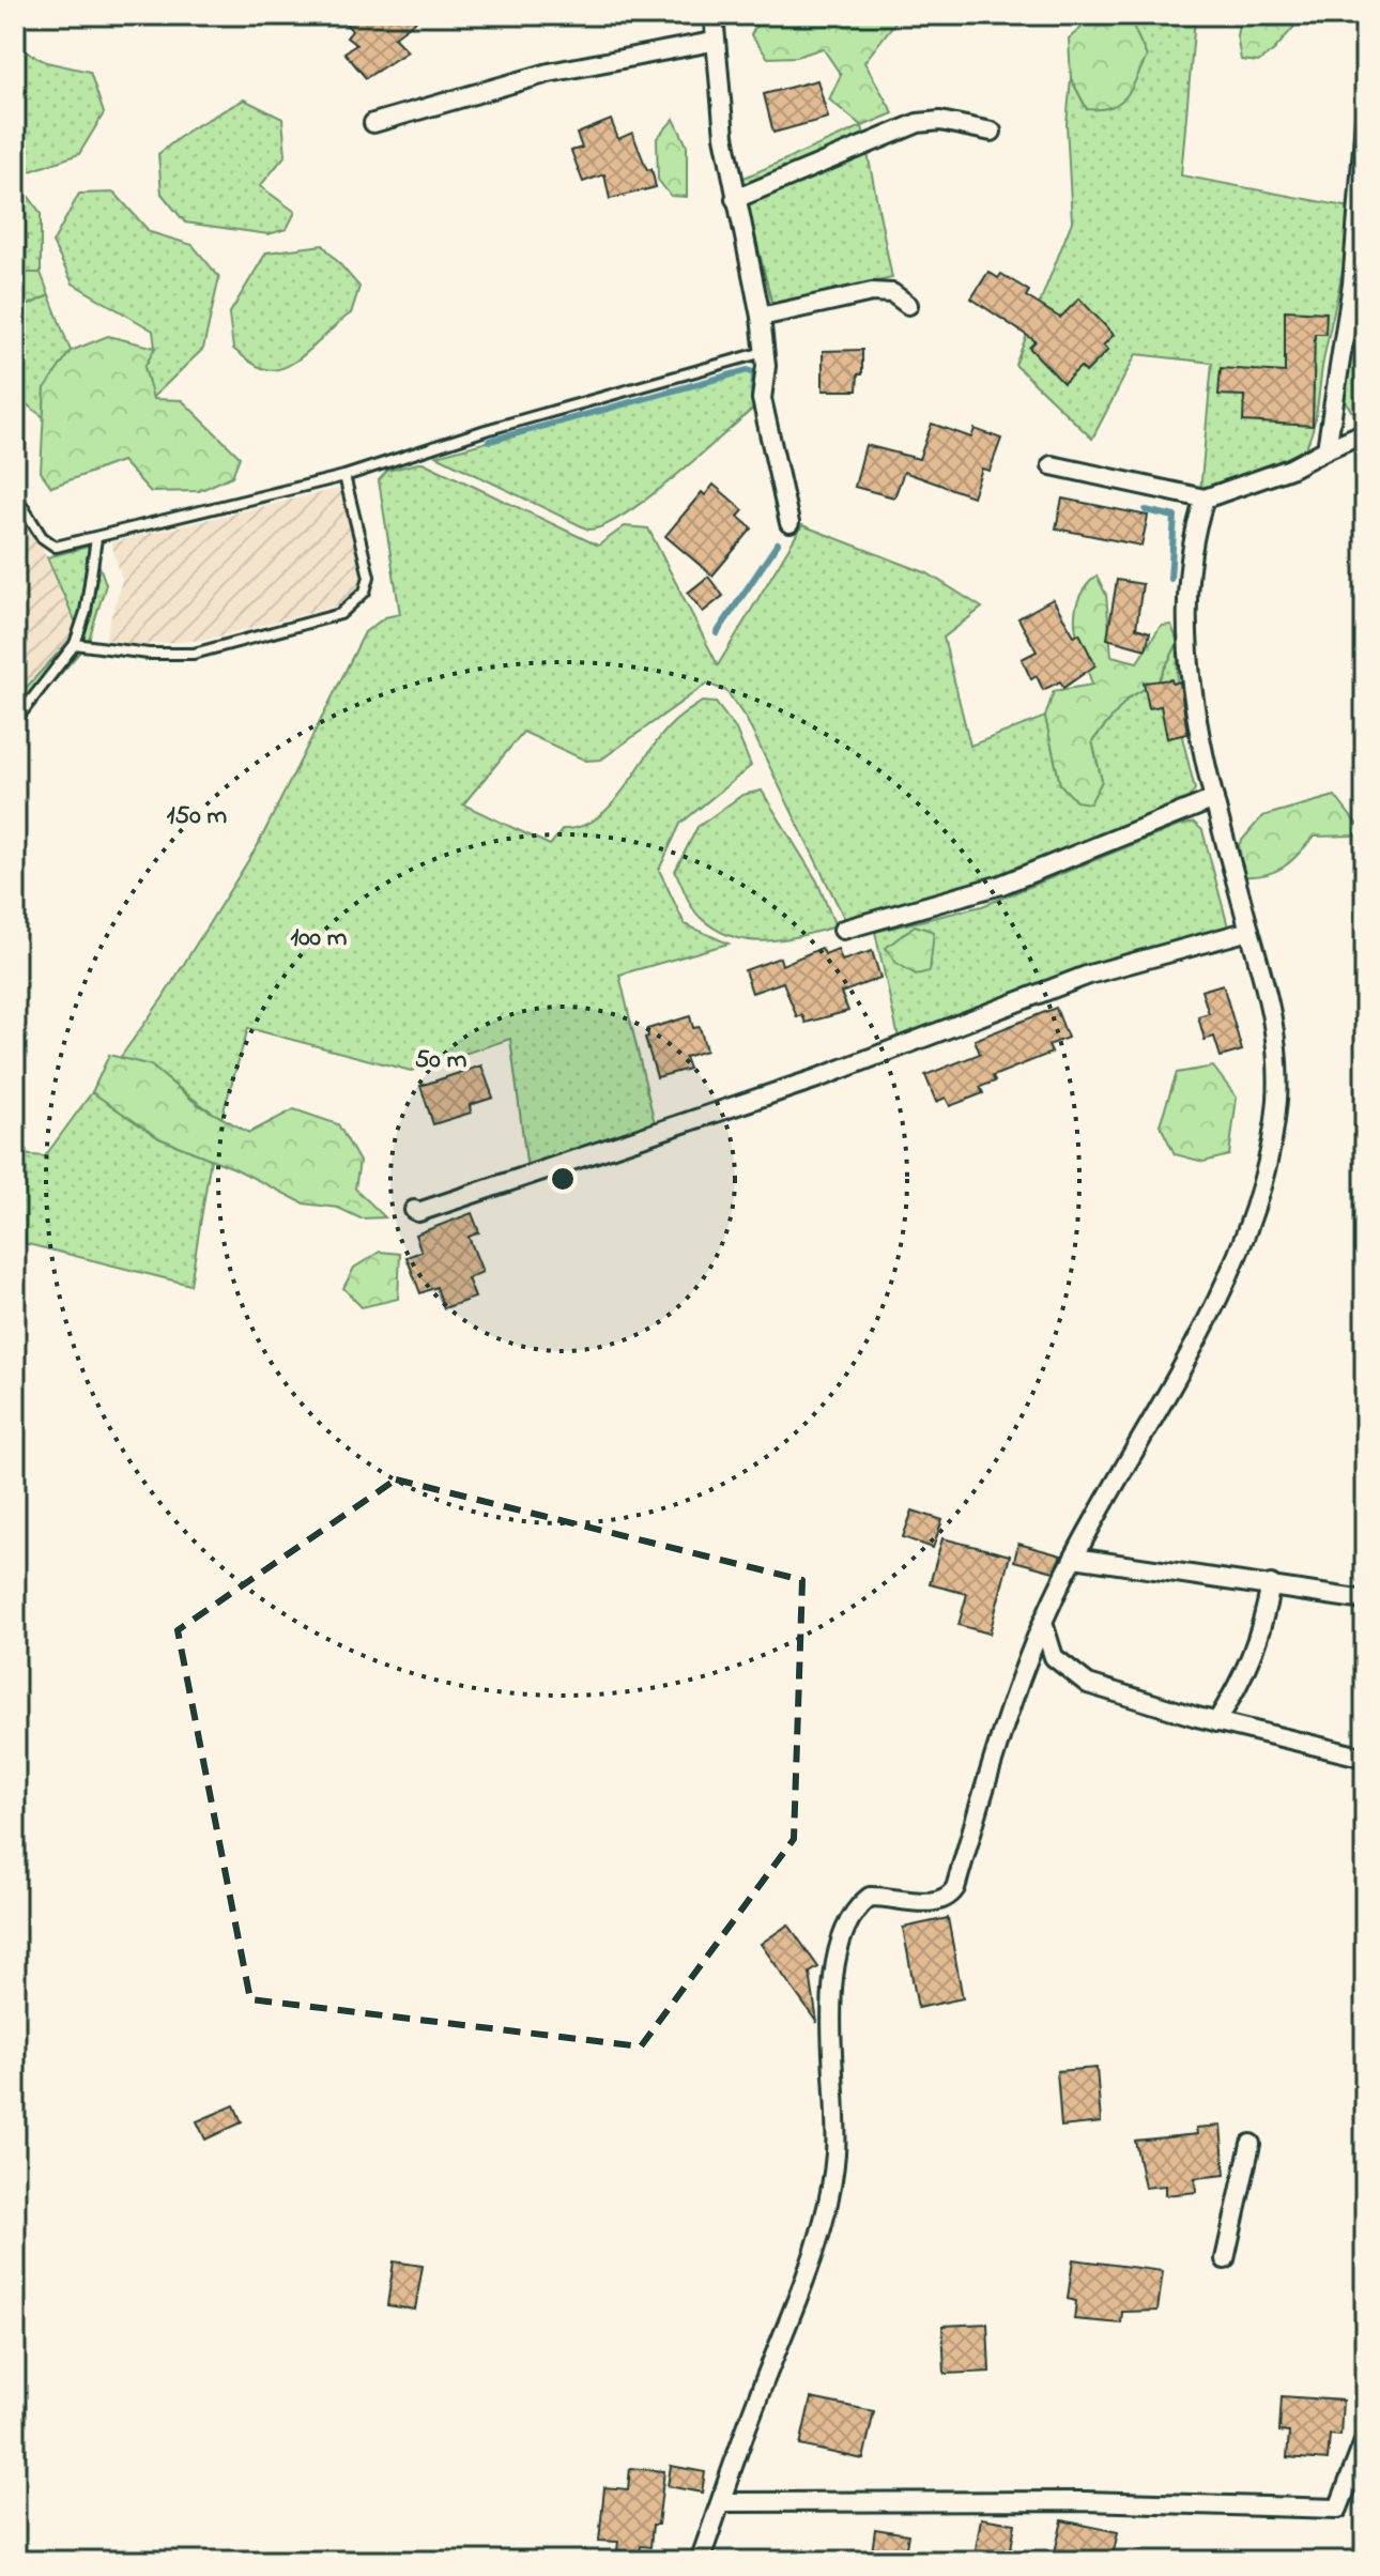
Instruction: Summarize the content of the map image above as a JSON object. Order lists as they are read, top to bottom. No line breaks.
{"rings":["150 m","100 m","50 m"]}
